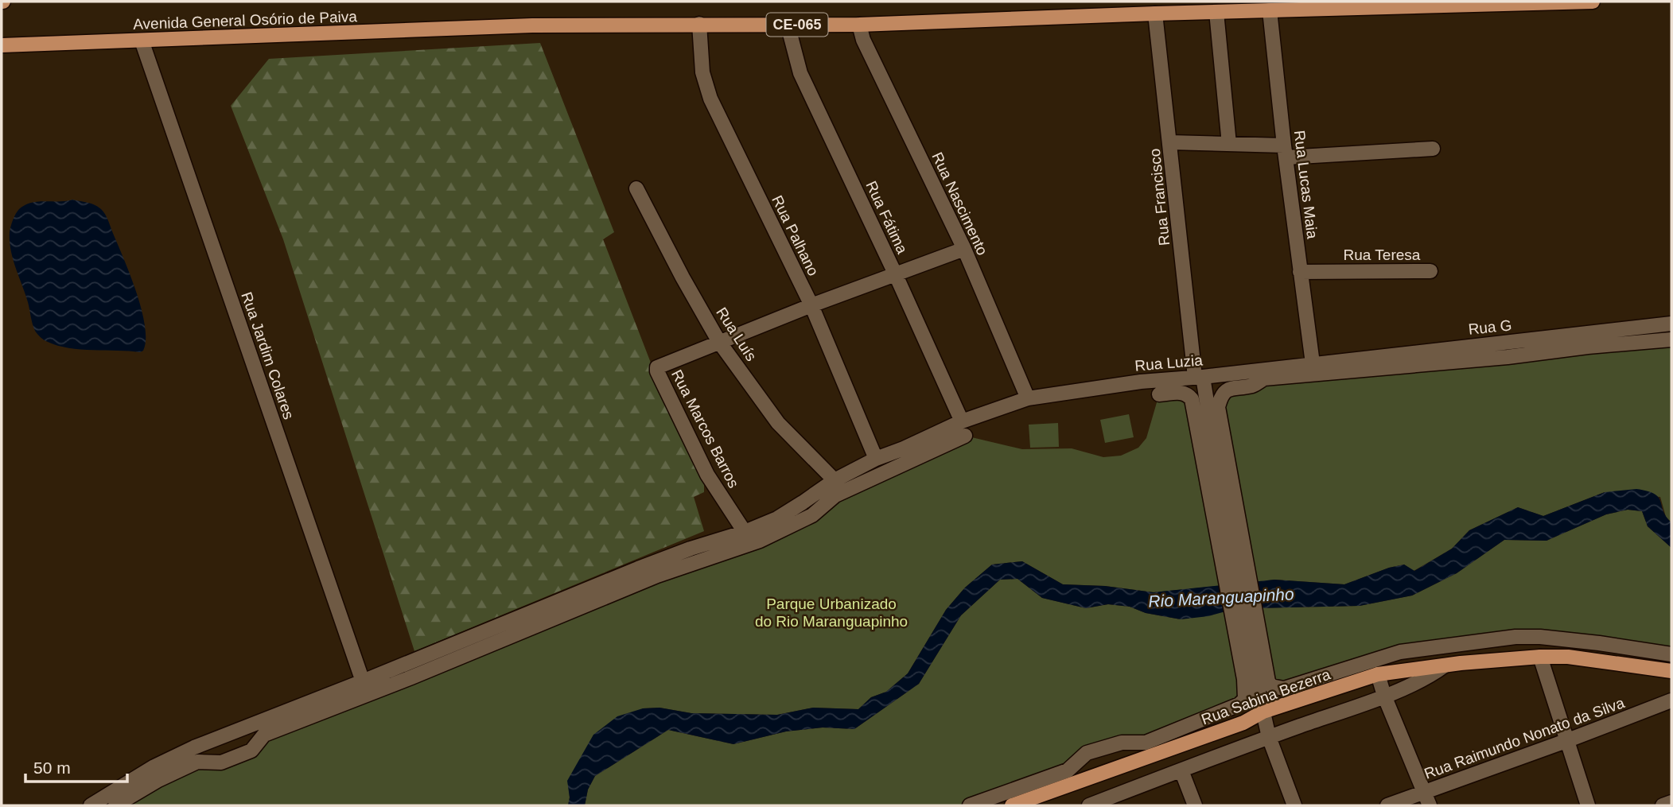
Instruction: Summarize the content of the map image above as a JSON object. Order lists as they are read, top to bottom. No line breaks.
{"streets":{"main road":["Avenida General Osório de Paiva","CE-065","Rua Sabina Bezerra"],"street":["Rua Lucas Maia","Rua Francisco","Rua Nascimento","Rua Fátima","Rua Palhano","Rua Teresa","Rua G","Rua Luís","Rua Jardim Colares","Rua Luzia","Rua Marcos Barros","Rua Raimundo Nonato da Silva"]},"crossings":[["Avenida General Osório de Paiva","Rua Lucas Maia"],["Avenida General Osório de Paiva","Rua Francisco"],["Avenida General Osório de Paiva","Rua Nascimento"],["Avenida General Osório de Paiva","Rua Fátima"],["Avenida General Osório de Paiva","Rua Palhano"],["Avenida General Osório de Paiva","Rua Jardim Colares"],["Rua Lucas Maia","Rua Teresa"],["Rua Lucas Maia","Rua G"],["Rua Lucas Maia","Rua Luzia"],["Rua Francisco","Rua Luzia"],["Rua Francisco","Rua Sabina Bezerra"],["Rua Nascimento","Rua Luzia"],["Rua G","Rua Luzia"],["Rua Luís","Rua Marcos Barros"]],"water":["Rio Maranguapinho"],"parks":["Parque Urbanizado do Rio Maranguapinho"],"scale_bar":"50 m"}
